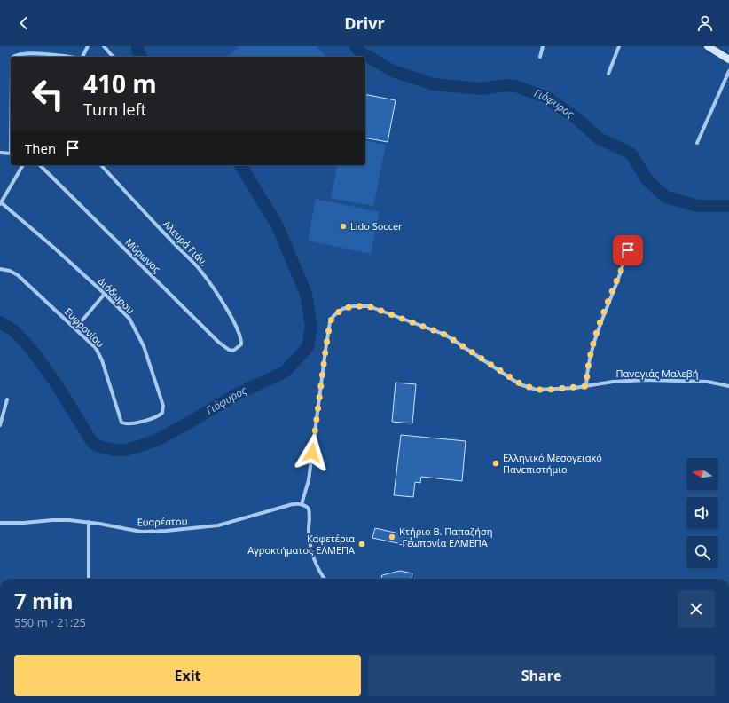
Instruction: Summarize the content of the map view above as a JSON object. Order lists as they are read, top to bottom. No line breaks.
{"streets":{"street":["Αλευρά Γιάν.","Μύρωνος","Διόδωρου","Ευφρονίου","Παναγιάς Μαλεβή","Ευαρέστου"]},"crossings":[["Αλευρά Γιάν.","Μύρωνος"],["Διόδωρου","Ευφρονίου"],["Παναγιάς Μαλεβή","Ευαρέστου"]],"water":["Γιόφυρος"],"places":["Lido Soccer","Ελληνικό Μεσογειακό Πανεπιστήμιο","Κτήριο Β. Παπαζήση -Γεωπονία ΕΛΜΕΠΑ","Καφετέρια Αγροκτήματος ΕΛΜΕΠΑ"],"north":"left","page":{"header":"Drivr","turn":["410 m","Turn left"],"then":"Then","heading":["7 min","550 m · 21:25"],"buttons":["Exit","Share"]}}
